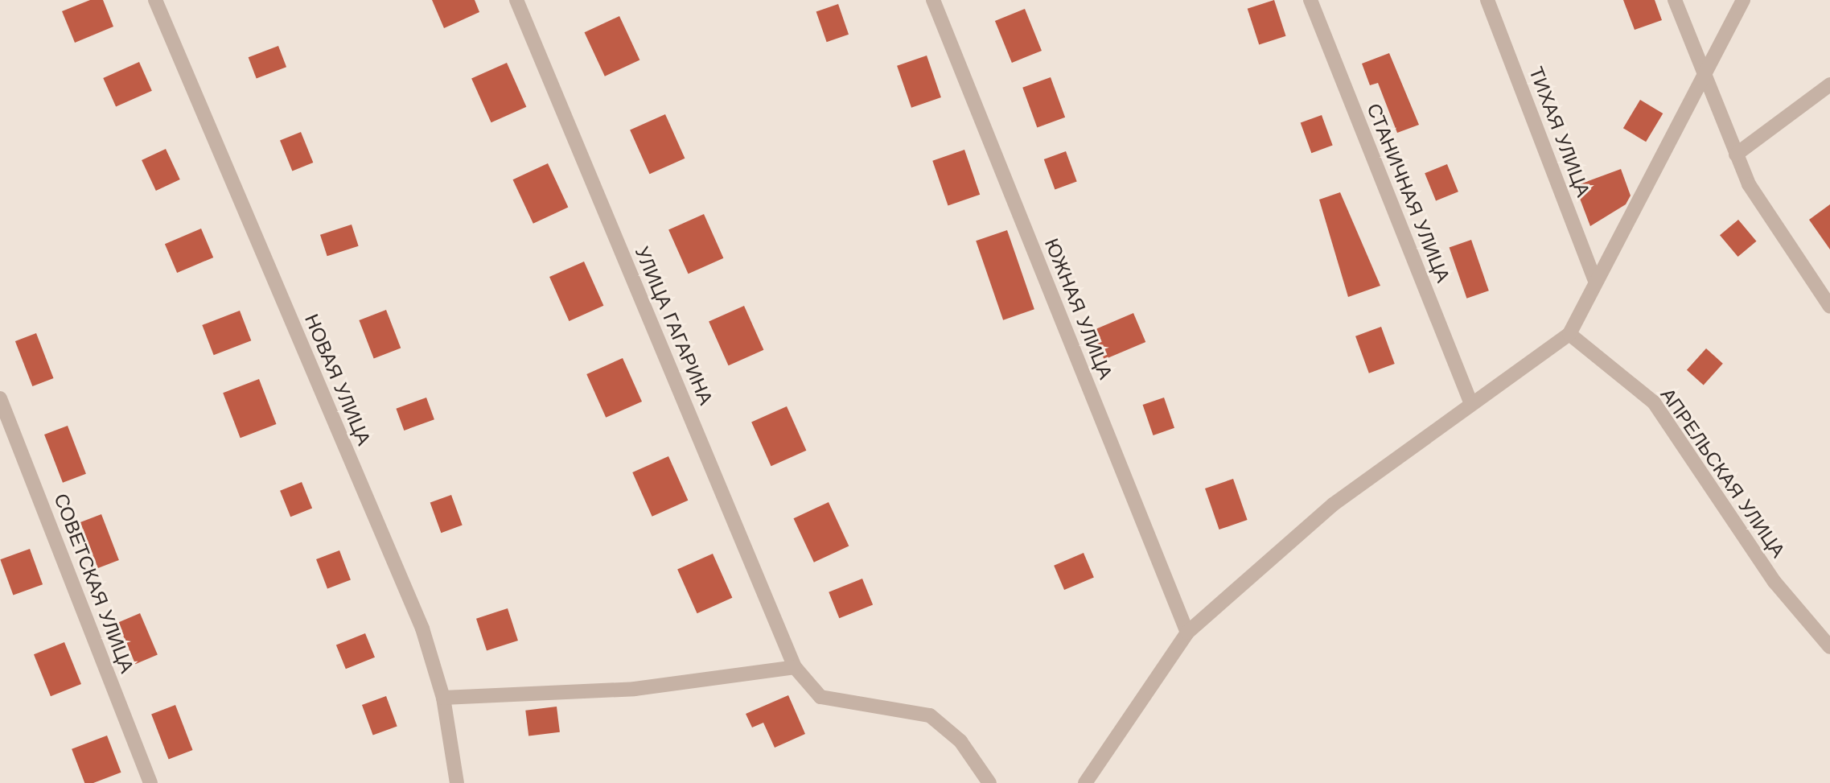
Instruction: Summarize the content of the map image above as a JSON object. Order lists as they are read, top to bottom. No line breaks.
{"streets":{"street":["ТИХАЯ УЛИЦА","СТАНИЧНАЯ УЛИЦА","ЮЖНАЯ УЛИЦА","УЛИЦА ГАГАРИНА","НОВАЯ УЛИЦА","АПРЕЛЬСКАЯ УЛИЦА","СОВЕТСКАЯ УЛИЦА"]}}
